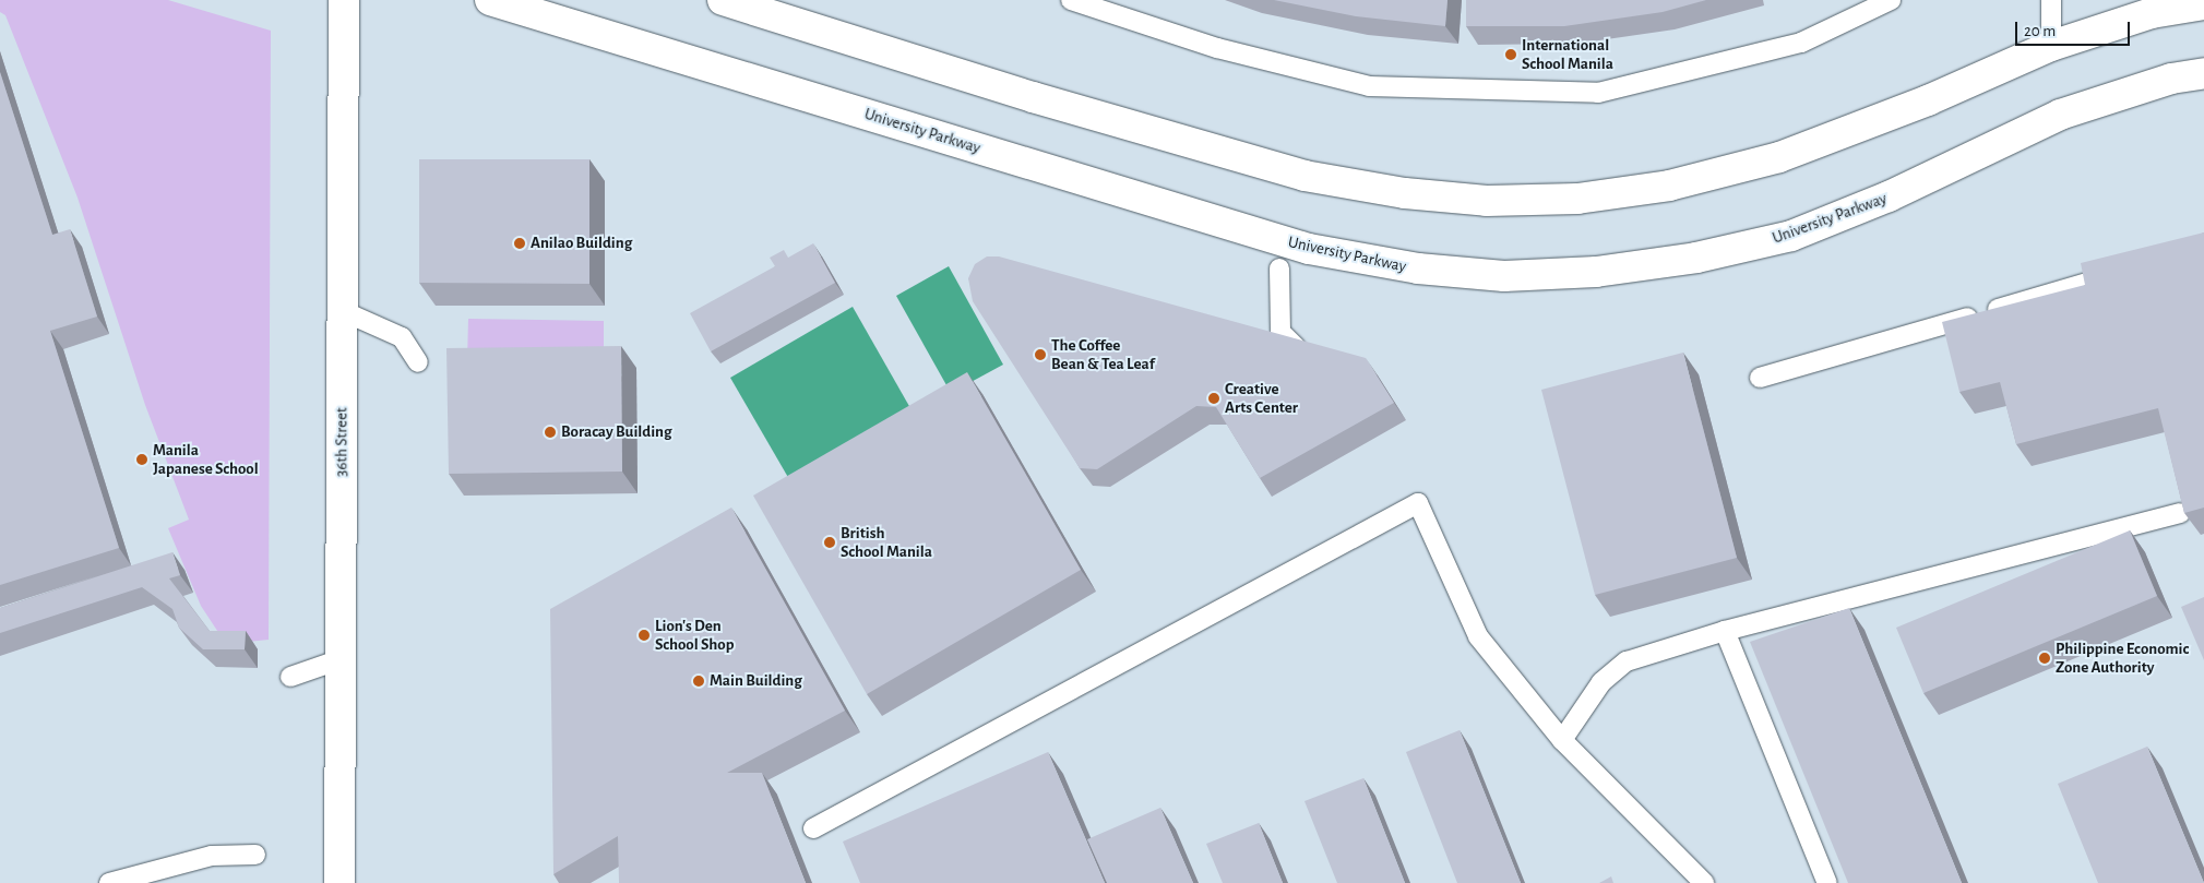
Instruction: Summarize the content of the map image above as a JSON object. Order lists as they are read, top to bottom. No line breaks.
{"streets":{"main road":["University Parkway","36th Street"]},"places":["International School Manila","Anilao Building","The Coffee Bean & Tea Leaf","Creative Arts Center","Boracay Building","Manila Japanese School","British School Manila","Lion's Den School Shop","Philippine Economic Zone Authority","Main Building"],"scale_bar":"20 m"}
